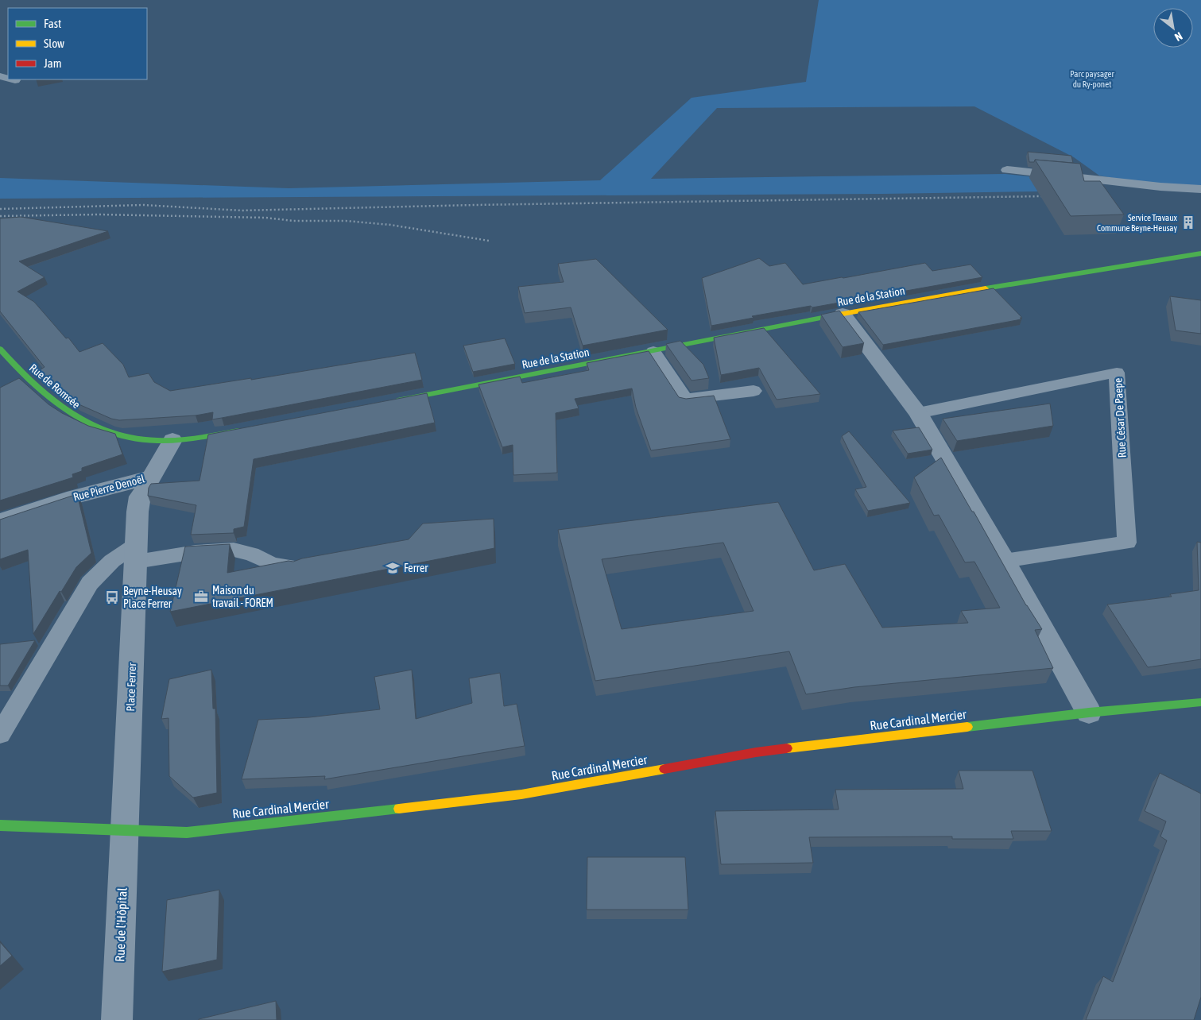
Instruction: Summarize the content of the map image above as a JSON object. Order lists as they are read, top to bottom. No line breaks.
{"streets":{"street":["Rue de la Station","Rue de Romsée","Rue Pierre Denoël","Place Ferrer","Rue Cardinal Mercier","Rue de l'Hôpital"],"lane":["Rue César De Paepe"]},"crossings":[["Rue de Romsée","Place Ferrer"],["Rue Pierre Denoël","Place Ferrer"],["Place Ferrer","Rue Cardinal Mercier"],["Place Ferrer","Rue de l'Hôpital"],["Rue Cardinal Mercier","Rue de l'Hôpital"]],"parks":["Parc paysager du Ry-ponet"],"places":{"building":["Service Travaux Commune Beyne-Heusay"],"school or university":["Ferrer"],"office":["Maison du travail - FOREM"],"bus stop":["Beyne-Heusay Place Ferrer"]},"legend":["Fast","Slow","Jam"],"north":"bottom right"}
